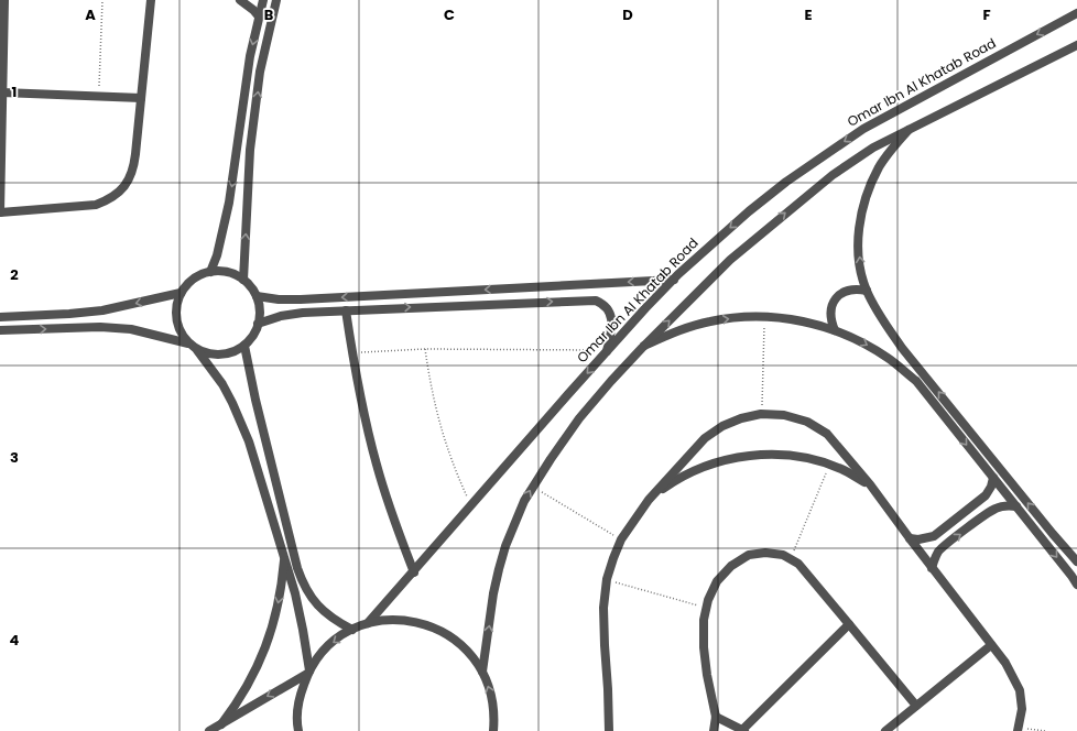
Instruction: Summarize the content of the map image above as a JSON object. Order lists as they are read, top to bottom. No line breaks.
{"streets":{"street":["Omar Ibn Al Khatab Road"]},"grid":{"columns":["A","B","C","D","E","F"],"rows":["1","2","3","4"]}}
